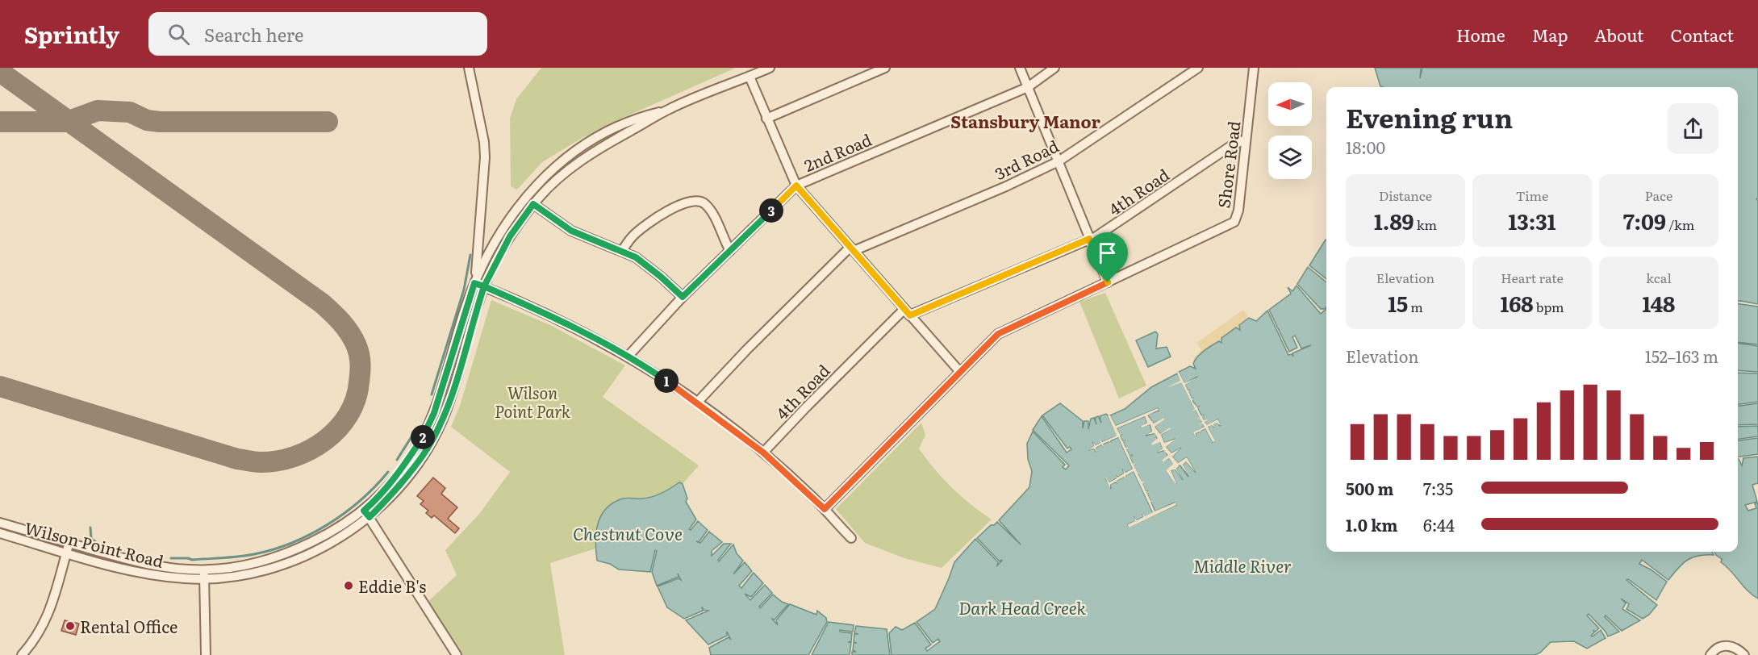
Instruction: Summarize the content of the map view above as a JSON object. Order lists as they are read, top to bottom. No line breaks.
{"streets":{"street":["2nd Road","3rd Road","Shore Road","4th Road","Wilson Point Road"]},"crossings":[["Shore Road","4th Road"]],"districts":["Stansbury Manor"],"water":["Chestnut Cove","Middle River","Dark Head Creek"],"parks":["Wilson Point Park"],"places":["Eddie B's","Rental Office"],"north":"left","page":{"header":"Sprintly","search":"Search here","nav":["Home","Map","About","Contact"],"heading":["Evening run","18:00"],"stats":[["Distance","1.89 km"],["Time","13:31"],["Pace","7:09 /km"],["Elevation","15 m"],["Heart rate","168 bpm"],["kcal","148"]],"pins":["3","1","2"],"chart":["Elevation","152–163 m"],"list":[{"name":"500 m","note":"7:35"},{"name":"1.0 km","note":"6:44"}]}}
